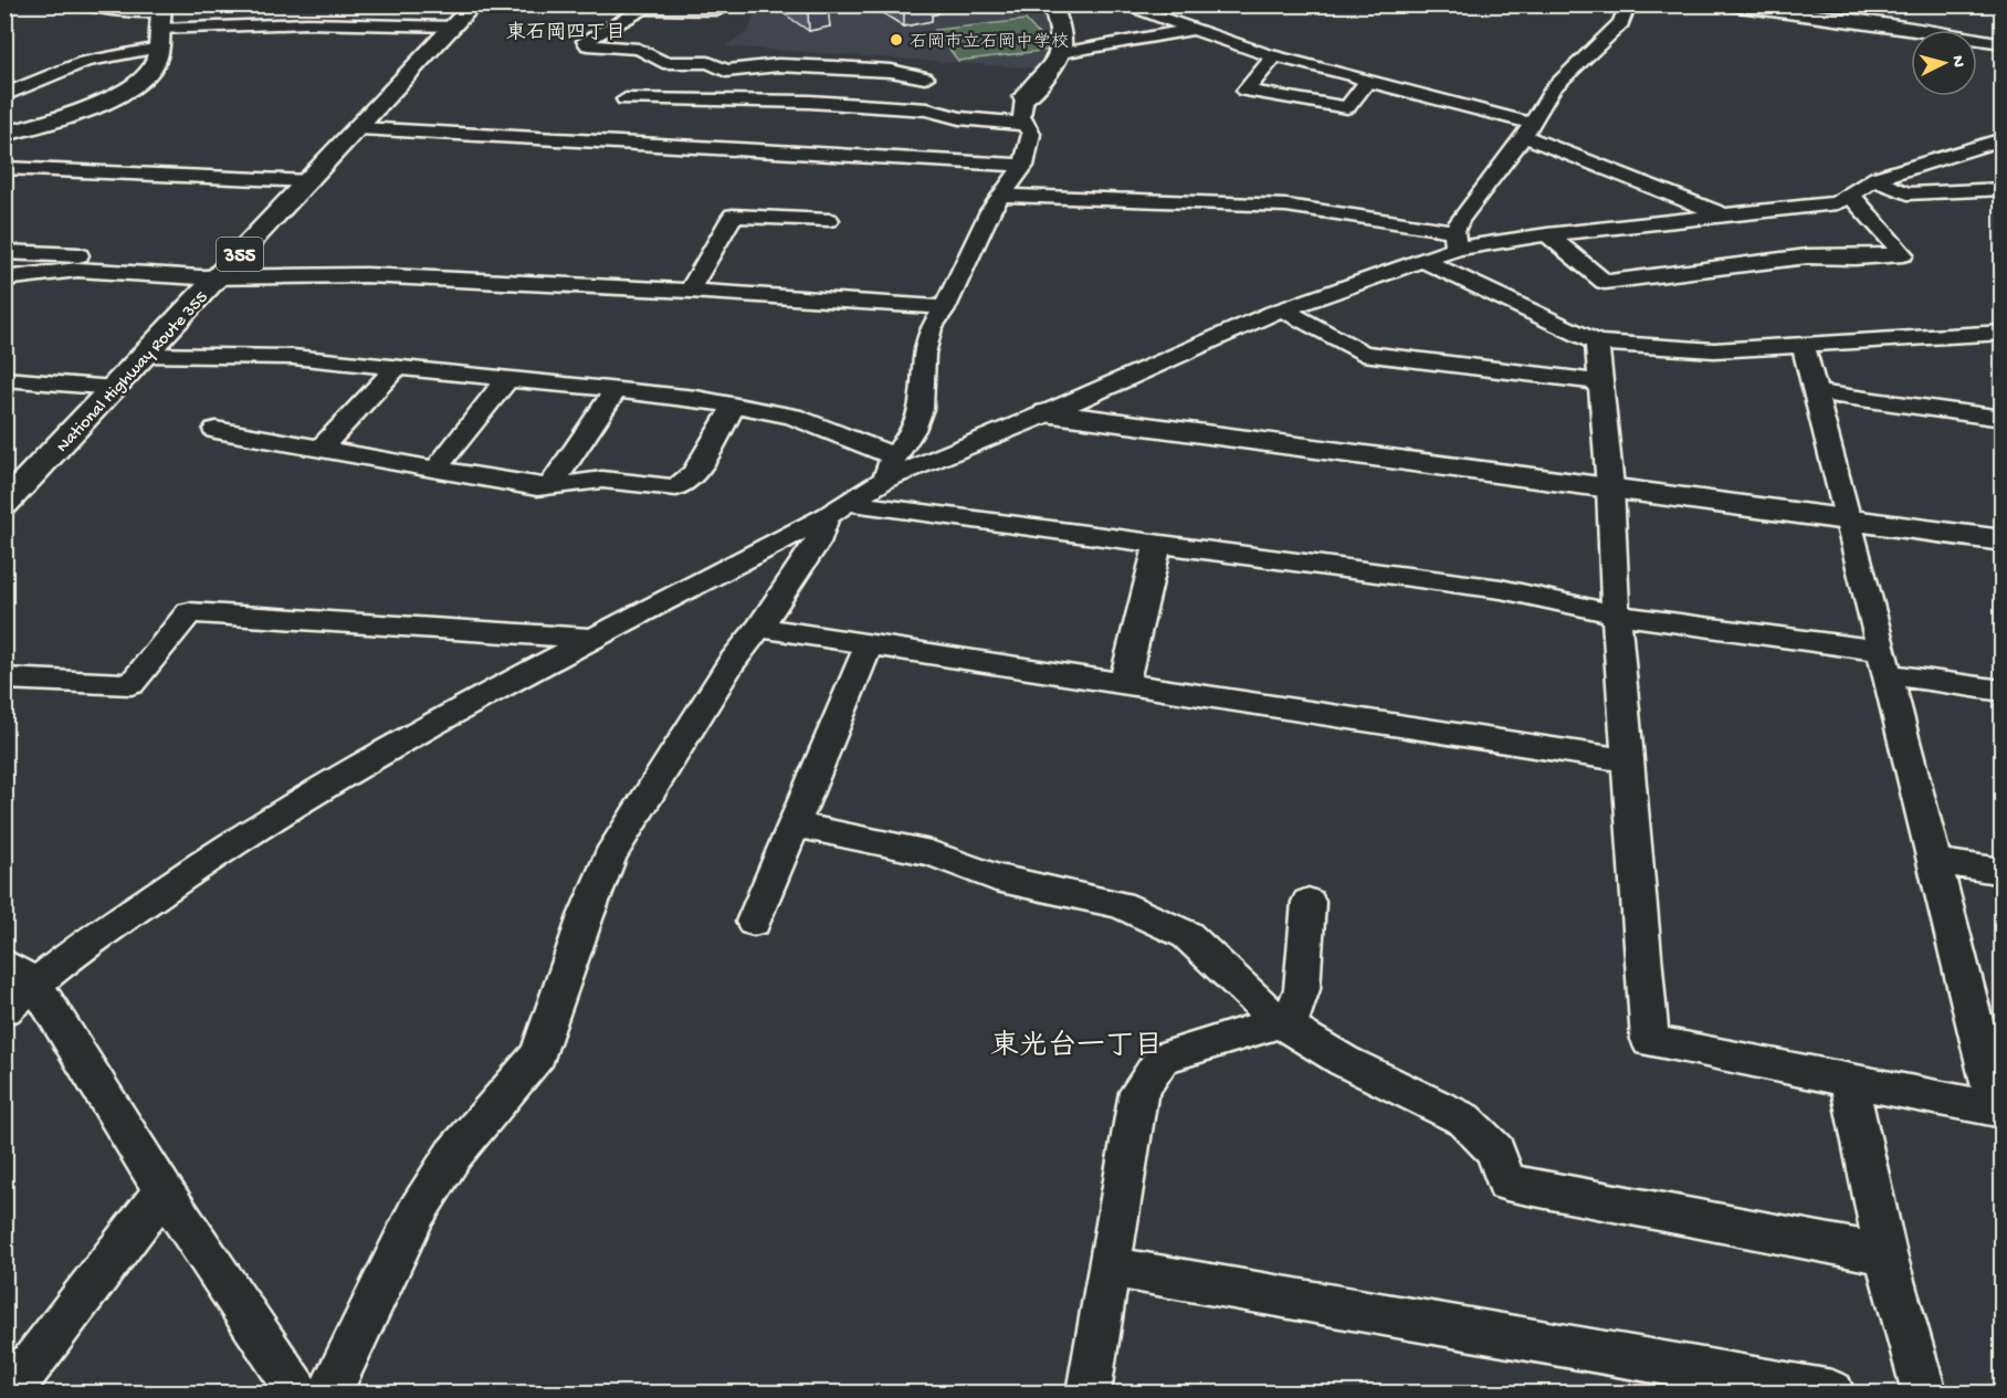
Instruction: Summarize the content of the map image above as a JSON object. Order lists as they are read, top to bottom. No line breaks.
{"streets":{"main road":["355","National Highway Route 355"]},"districts":["東石岡四丁目","東光台一丁目"],"places":["石岡市立石岡中学校"],"north":"right"}
